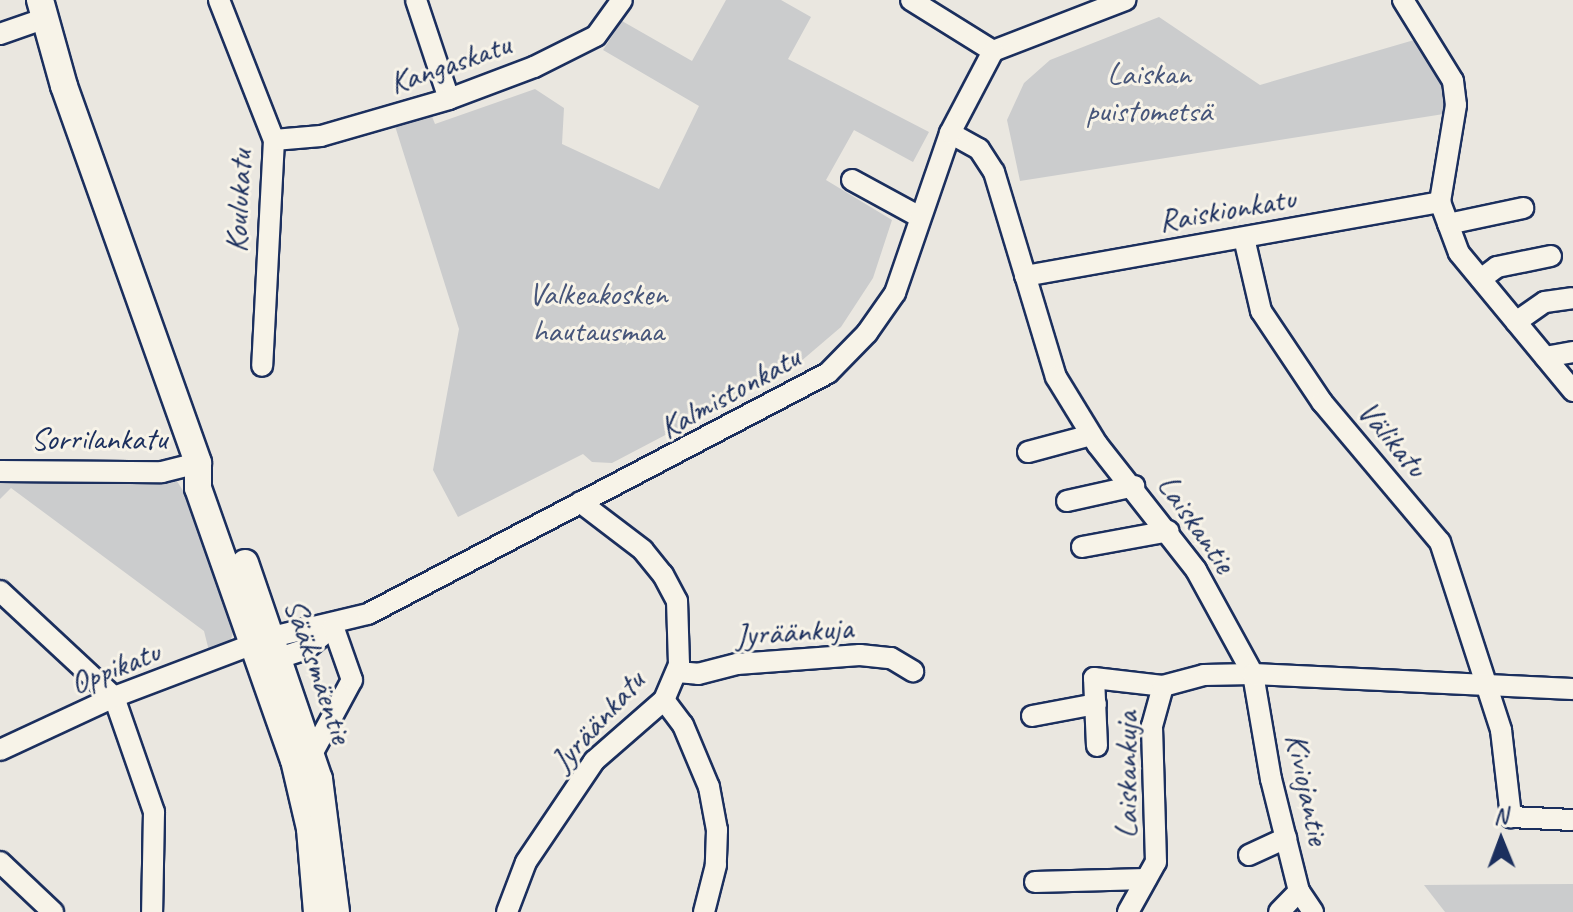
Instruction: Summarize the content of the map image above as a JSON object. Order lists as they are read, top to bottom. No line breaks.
{"streets":{"main road":["Sääksmäentie"],"street":["Kangaskatu","Koulukatu","Raiskionkatu","Kalmistonkatu","Sorrilankatu","Välikatu","Laiskantie","Jyräänkuja","Oppikatu","Jyräänkatu","Laiskankuja","Kiviojantie"]},"crossings":[["Kangaskatu","Koulukatu"],["Raiskionkatu","Välikatu"],["Raiskionkatu","Laiskantie"],["Kalmistonkatu","Laiskantie"],["Kalmistonkatu","Oppikatu"],["Kalmistonkatu","Sääksmäentie"],["Kalmistonkatu","Jyräänkatu"],["Sorrilankatu","Sääksmäentie"],["Laiskantie","Laiskankuja"],["Laiskantie","Kiviojantie"],["Jyräänkuja","Jyräänkatu"],["Oppikatu","Sääksmäentie"],["Laiskankuja","Kiviojantie"]],"parks":["Laiskan puistometsä","Valkeakosken hautausmaa"],"north":"top"}
